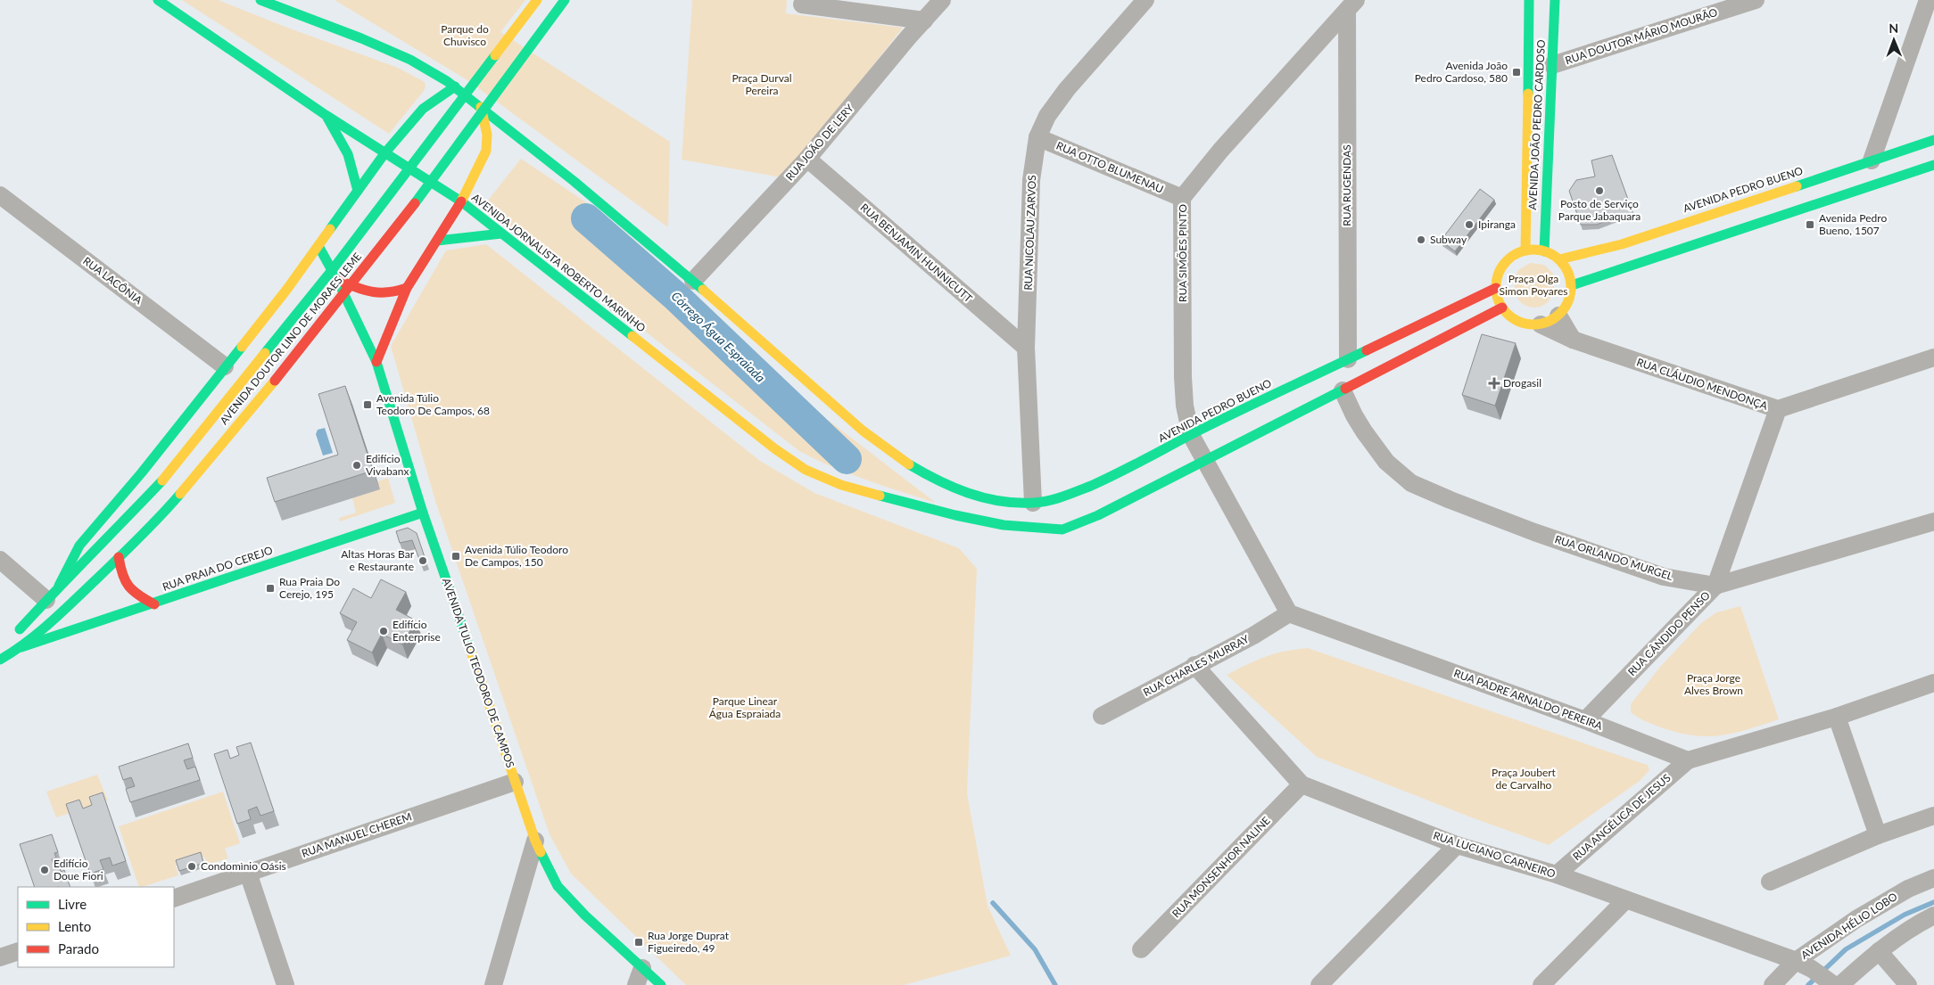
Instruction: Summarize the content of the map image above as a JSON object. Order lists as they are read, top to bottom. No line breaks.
{"streets":{"main road":["AVENIDA JOÃO PEDRO CARDOSO","AVENIDA PEDRO BUENO","AVENIDA JORNALISTA ROBERTO MARINHO","AVENIDA DOUTOR LINO DE MORAES LEME","RUA PRAIA DO CEREJO","AVENIDA TULIO TEODORO DE CAMPOS"],"street":["RUA DOUTOR MÁRIO MOURÃO","RUA JOÃO DE LERY","RUA OTTO BLUMENAU","RUA RUGENDAS","RUA NICOLAU ZARVOS","RUA BENJAMIN HUNNICUTT","RUA SIMÕES PINTO","RUA LACÔNIA","RUA CLÁUDIO MENDONÇA","RUA ORLANDO MURGEL","RUA CÂNDIDO PENSO","RUA CHARLES MURRAY","RUA PADRE ARNALDO PEREIRA","RUA ANGÉLICA DE JESUS","RUA MANUEL CHEREM","RUA LUCIANO CARNEIRO","RUA MONSENHOR NALINE","AVENIDA HÉLIO LOBO"]},"crossings":[["RUA DOUTOR MÁRIO MOURÃO","AVENIDA JOÃO PEDRO CARDOSO"],["AVENIDA JOÃO PEDRO CARDOSO","AVENIDA PEDRO BUENO"],["AVENIDA JOÃO PEDRO CARDOSO","RUA CLÁUDIO MENDONÇA"],["RUA JOÃO DE LERY","AVENIDA PEDRO BUENO"],["RUA JOÃO DE LERY","RUA BENJAMIN HUNNICUTT"],["RUA OTTO BLUMENAU","RUA NICOLAU ZARVOS"],["RUA OTTO BLUMENAU","RUA SIMÕES PINTO"],["RUA RUGENDAS","AVENIDA PEDRO BUENO"],["RUA RUGENDAS","RUA SIMÕES PINTO"],["AVENIDA PEDRO BUENO","RUA NICOLAU ZARVOS"],["AVENIDA PEDRO BUENO","RUA SIMÕES PINTO"],["AVENIDA PEDRO BUENO","RUA CLÁUDIO MENDONÇA"],["RUA NICOLAU ZARVOS","RUA BENJAMIN HUNNICUTT"],["RUA SIMÕES PINTO","AVENIDA JORNALISTA ROBERTO MARINHO"],["AVENIDA JORNALISTA ROBERTO MARINHO","AVENIDA DOUTOR LINO DE MORAES LEME"],["RUA LACÔNIA","AVENIDA DOUTOR LINO DE MORAES LEME"],["AVENIDA DOUTOR LINO DE MORAES LEME","RUA PRAIA DO CEREJO"],["AVENIDA DOUTOR LINO DE MORAES LEME","AVENIDA TULIO TEODORO DE CAMPOS"],["RUA CLÁUDIO MENDONÇA","RUA CÂNDIDO PENSO"],["RUA ORLANDO MURGEL","RUA CÂNDIDO PENSO"],["RUA PRAIA DO CEREJO","AVENIDA TULIO TEODORO DE CAMPOS"],["RUA CÂNDIDO PENSO","RUA PADRE ARNALDO PEREIRA"],["RUA CHARLES MURRAY","RUA PADRE ARNALDO PEREIRA"],["RUA CHARLES MURRAY","RUA LUCIANO CARNEIRO"],["AVENIDA TULIO TEODORO DE CAMPOS","RUA MANUEL CHEREM"],["RUA PADRE ARNALDO PEREIRA","RUA ANGÉLICA DE JESUS"],["RUA ANGÉLICA DE JESUS","RUA LUCIANO CARNEIRO"],["RUA LUCIANO CARNEIRO","RUA MONSENHOR NALINE"],["RUA LUCIANO CARNEIRO","AVENIDA HÉLIO LOBO"]],"water":["Córrego Água Espraiada"],"parks":["Parque do Chuvisco","Praça Durval Pereira","Praça Olga Simon Poyares","Praça Jorge Alves Brown","Parque Linear Água Espraiada","Praça Joubert de Carvalho"],"places":{"transit":["Avenida João Pedro Cardoso, 580","Avenida Pedro Bueno, 1507","Avenida Túlio Teodoro De Campos, 68","Avenida Túlio Teodoro De Campos, 150","Rua Praia Do Cerejo, 195","Rua Jorge Duprat Figueiredo, 49"],"other":["Posto de Serviço Parque Jabaquara","Ipiranga","Subway","Edifício Vivabanx","Altas Horas Bar e Restaurante","Edifício Enterprise","Condomìnio Oásis","Edifício Doue Fiori"],"health":["Drogasil"]},"legend":["Livre","Lento","Parado"],"north":"top"}
